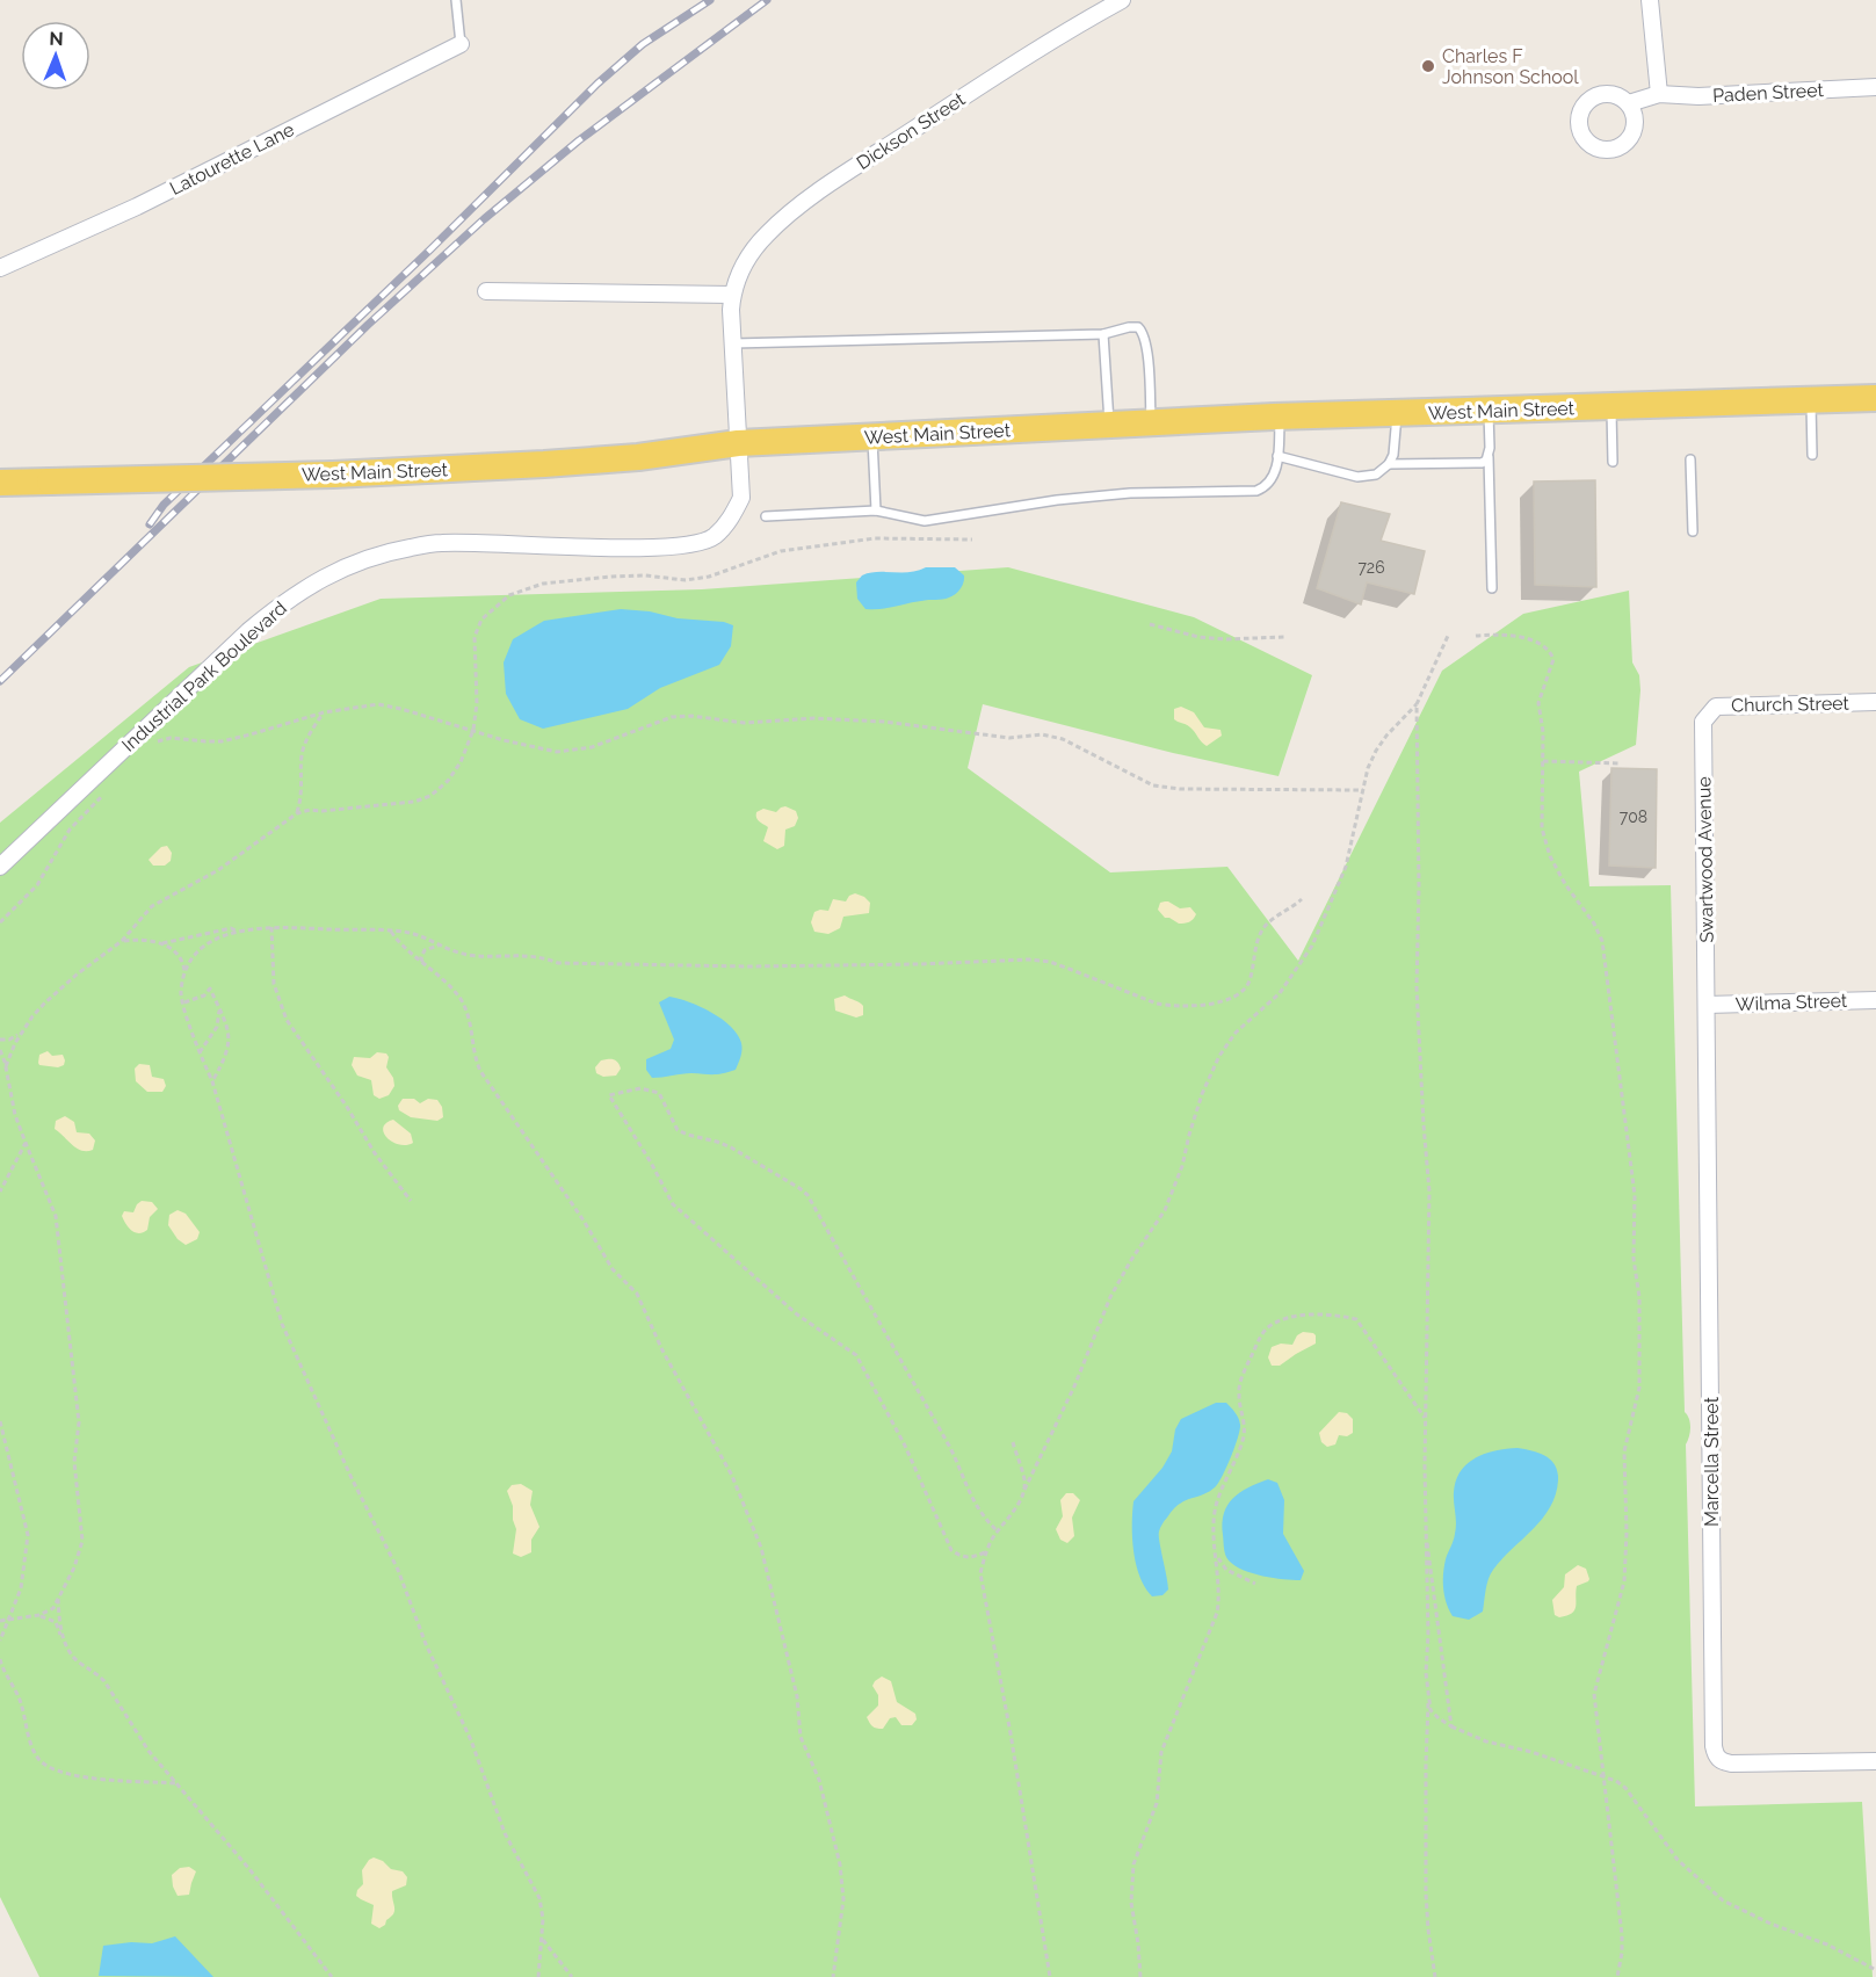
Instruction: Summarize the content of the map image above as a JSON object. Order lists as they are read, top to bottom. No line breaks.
{"streets":{"main road":["West Main Street"],"street":["Paden Street","Dickson Street","Latourette Lane","Industrial Park Boulevard","Church Street","Swartwood Avenue","Wilma Street","Marcella Street"]},"crossings":[["Dickson Street","West Main Street"],["Dickson Street","Industrial Park Boulevard"],["West Main Street","Industrial Park Boulevard"],["Church Street","Swartwood Avenue"],["Swartwood Avenue","Wilma Street"],["Swartwood Avenue","Marcella Street"],["Wilma Street","Marcella Street"]],"places":["Charles F Johnson School"],"house_numbers":["726","708"],"north":"top"}
